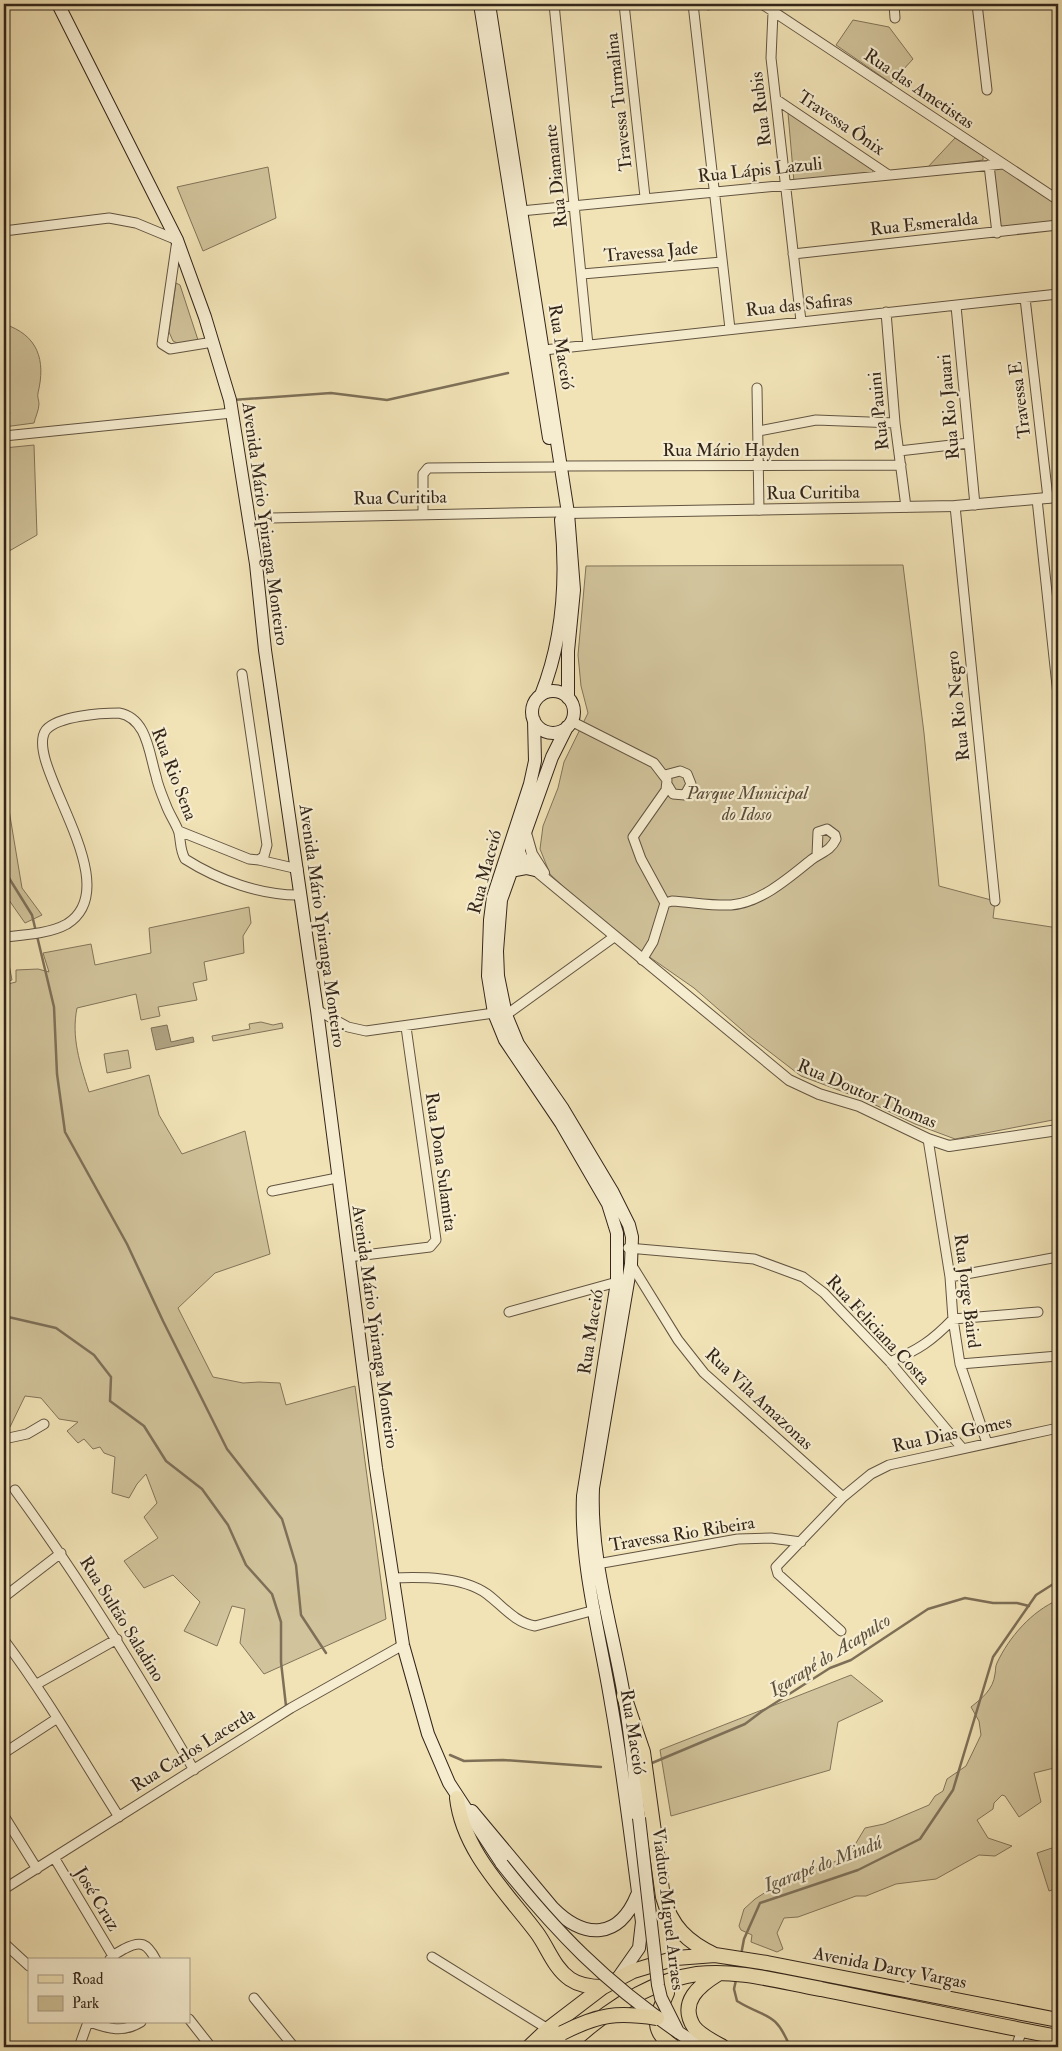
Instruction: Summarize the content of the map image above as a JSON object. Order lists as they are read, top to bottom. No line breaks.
{"streets":{"main road":["Rua Maceió","Avenida Mário Ypiranga Monteiro","Viaduto Miguel Arraes","Avenida Darcy Vargas"],"street":["Rua das Ametistas","Travessa Turmalina","Rua Rubis","Travessa Ônix","Rua Lápis Lazuli","Rua Diamante","Rua Esmeralda","Travessa Jade","Rua das Safiras","Travessa E","Rua Rio Jauari","Rua Pauini","Rua Mário Hayden","Rua Curitiba","Rua Rio Negro","Rua Rio Sena","Rua Doutor Thomas","Rua Dona Sulamita","Rua Jorge Baird","Rua Feliciana Costa","Rua Vila Amazonas","Rua Dias Gomes","Travessa Rio Ribeira","Rua Sultão Saladino","Rua Carlos Lacerda","José Cruz"]},"crossings":[["Rua das Ametistas","Rua Rubis"],["Rua das Ametistas","Rua Lápis Lazuli"],["Travessa Turmalina","Rua Lápis Lazuli"],["Rua Rubis","Travessa Ônix"],["Rua Rubis","Rua Lápis Lazuli"],["Rua Rubis","Rua Esmeralda"],["Rua Rubis","Rua das Safiras"],["Travessa Ônix","Rua Lápis Lazuli"],["Rua Lápis Lazuli","Rua Diamante"],["Rua Lápis Lazuli","Rua Maceió"],["Rua Diamante","Travessa Jade"],["Rua Diamante","Rua das Safiras"],["Rua das Safiras","Rua Maceió"],["Rua das Safiras","Travessa E"],["Rua das Safiras","Rua Rio Jauari"],["Rua das Safiras","Rua Pauini"],["Rua Maceió","Rua Mário Hayden"],["Rua Maceió","Rua Curitiba"],["Rua Maceió","Rua Doutor Thomas"],["Rua Maceió","Rua Feliciana Costa"],["Rua Maceió","Rua Vila Amazonas"],["Rua Maceió","Travessa Rio Ribeira"],["Rua Maceió","Viaduto Miguel Arraes"],["Travessa E","Rua Curitiba"],["Rua Rio Jauari","Rua Curitiba"],["Rua Pauini","Rua Mário Hayden"],["Rua Pauini","Rua Curitiba"],["Rua Mário Hayden","Rua Curitiba"],["Rua Curitiba","Rua Rio Negro"],["Avenida Mário Ypiranga Monteiro","Rua Rio Sena"],["Avenida Mário Ypiranga Monteiro","Rua Dona Sulamita"],["Avenida Mário Ypiranga Monteiro","Rua Carlos Lacerda"],["Rua Doutor Thomas","Rua Jorge Baird"],["Rua Jorge Baird","Rua Dias Gomes"],["Rua Feliciana Costa","Rua Dias Gomes"],["Rua Vila Amazonas","Rua Dias Gomes"],["Rua Dias Gomes","Travessa Rio Ribeira"],["Rua Sultão Saladino","Rua Carlos Lacerda"],["Rua Carlos Lacerda","José Cruz"]],"water":["Igarapé do Acapulco","Igarapé do Mindú"],"parks":["Parque Municipal do Idoso"],"legend":["Road","Park"]}
